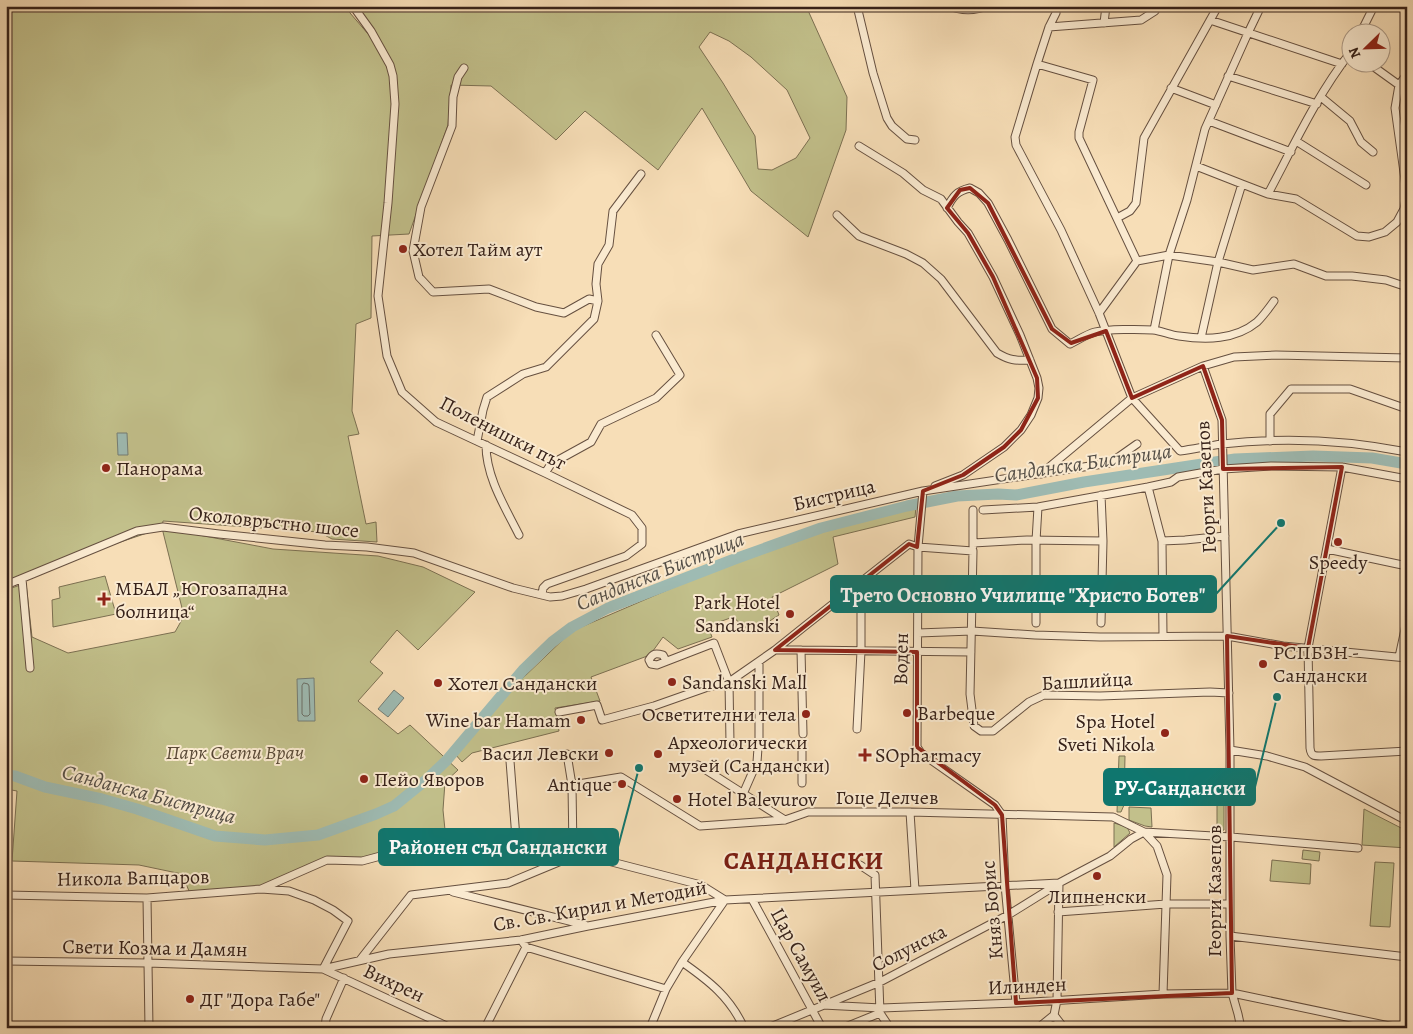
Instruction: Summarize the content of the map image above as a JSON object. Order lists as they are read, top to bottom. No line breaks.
{"streets":{"street":["Поленишки път","Георги Казепов","Бистрица","Околовръстно шосе","Воден","Башлийца","Гоце Делчев","Никола Вапцаров","Св. Св. Кирил и Методий","Княз Борис","Свети Козма и Дамян","Солунска","Цар Самуил","Вихрен","Илинден"]},"crossings":[["Поленишки път","Бистрица"],["Поленишки път","Околовръстно шосе"],["Георги Казепов","Башлийца"],["Георги Казепов","Илинден"],["Бистрица","Околовръстно шосе"],["Бистрица","Воден"],["Воден","Гоце Делчев"],["Воден","Княз Борис"],["Гоце Делчев","Княз Борис"],["Гоце Делчев","Солунска"],["Св. Св. Кирил и Методий","Княз Борис"],["Св. Св. Кирил и Методий","Свети Козма и Дамян"],["Св. Св. Кирил и Методий","Солунска"],["Св. Св. Кирил и Методий","Цар Самуил"],["Св. Св. Кирил и Методий","Вихрен"],["Княз Борис","Солунска"],["Княз Борис","Илинден"],["Свети Козма и Дамян","Вихрен"],["Солунска","Цар Самуил"],["Солунска","Илинден"]],"districts":["САНДАНСКИ"],"water":["Санданска Бистрица"],"parks":["Парк Свети Врач"],"places":{"other":["Хотел Тайм аут","Панорама","Трето Основно Училище \"Христо Ботев\"","Speedy","Park Hotel Sandanski","РСПБЗН - Сандански","Sandanski Mall","Хотел Сандански","РУ-Сандански","Barbeque","Осветителни тела","Wine bar Hamam","Spa Hotel Sveti Nikola","Васил Левски","Археологически музей (Сандански)","Районен съд Сандански","Пейо Яворов","Antique","Hotel Balevurov","Липненски","ДГ \"Дора Габе\""],"health":["МБАЛ „Югозападна болница“","SOpharmacy"]},"north":"bottom left"}
